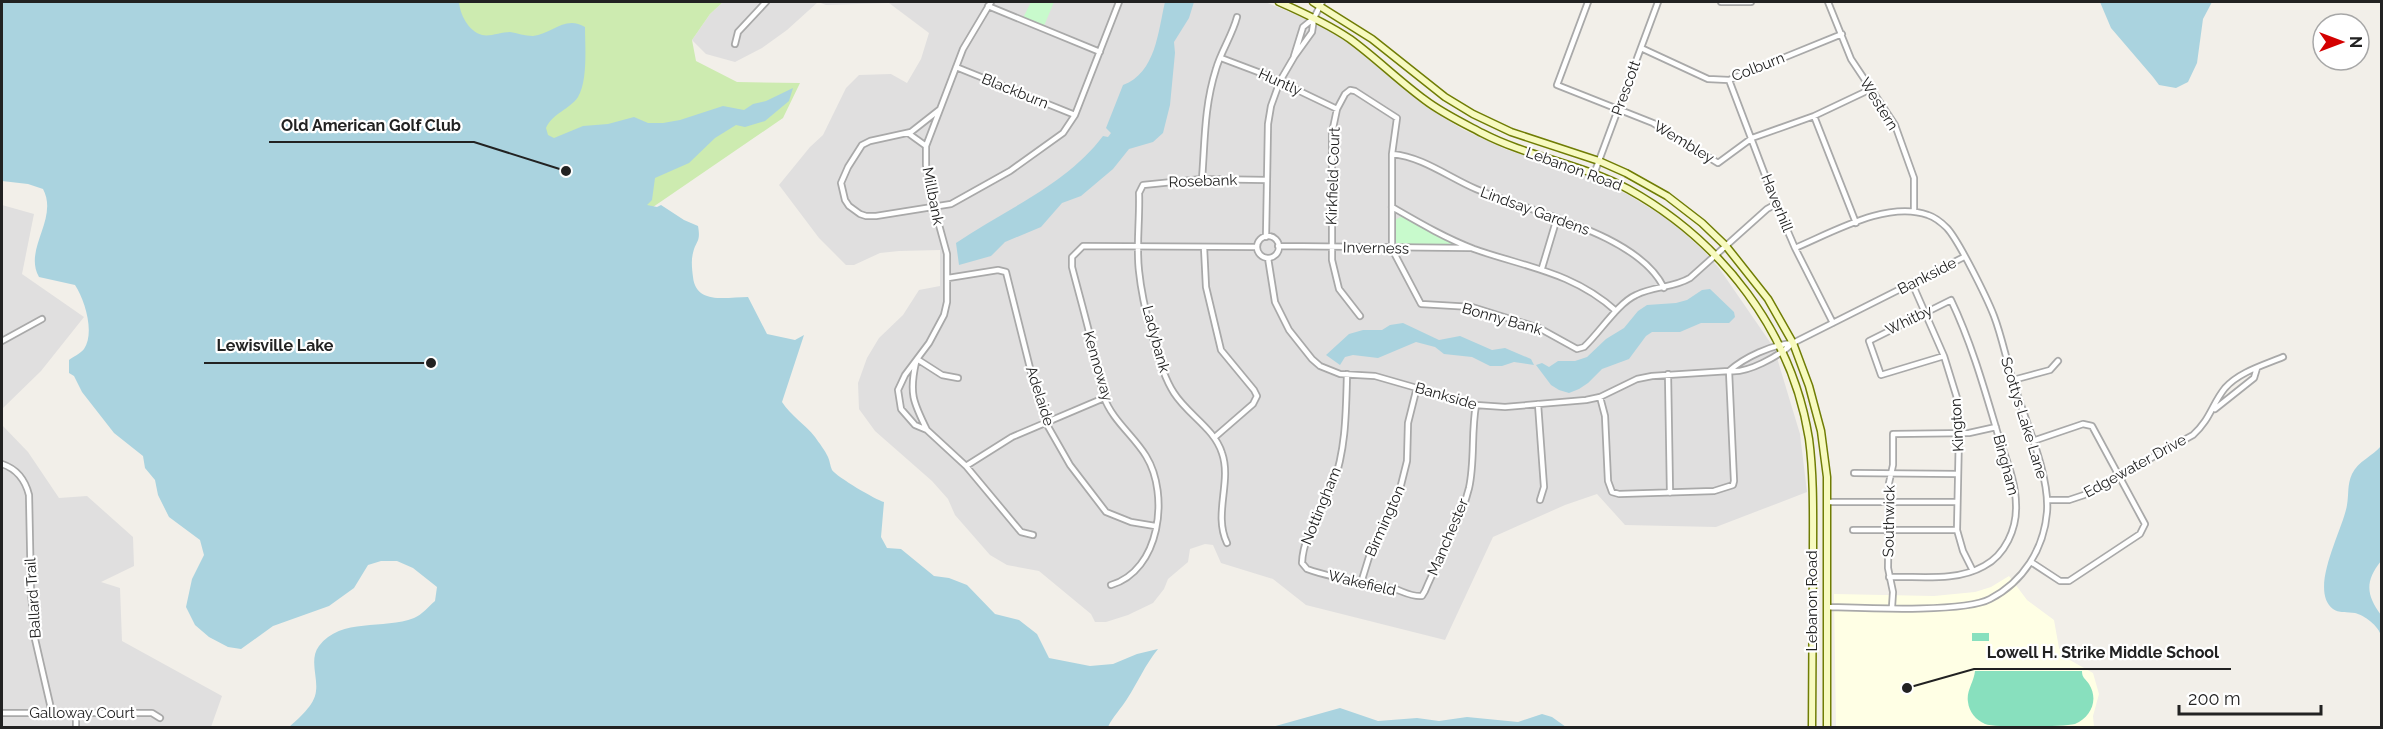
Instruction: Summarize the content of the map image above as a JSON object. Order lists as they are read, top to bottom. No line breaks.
{"streets":{"main road":["Lebanon Road"],"street":["Colburn","Huntly","Prescott","Blackburn","Western","Wembley","Kirkfield Court","Rosebank","Millbank","Haverhill","Lindsay Gardens","Inverness","Bankside","Bonny Bank","Whitby","Ladybank","Kennoway","Adelaide","Scottys Lake Lane","Kington","Bingham","Edgewater Drive","Nottingham","Birmington","Southwick","Manchester","Wakefield","Ballard Trail","Galloway Court"]},"crossings":[["Colburn","Prescott"],["Colburn","Western"],["Colburn","Haverhill"],["Huntly","Kirkfield Court"],["Prescott","Wembley"],["Prescott","Lebanon Road"],["Blackburn","Millbank"],["Western","Wembley"],["Western","Scottys Lake Lane"],["Wembley","Haverhill"],["Lebanon Road","Bankside"],["Lebanon Road","Bonny Bank"],["Lebanon Road","Scottys Lake Lane"],["Kirkfield Court","Lindsay Gardens"],["Kirkfield Court","Inverness"],["Rosebank","Ladybank"],["Millbank","Adelaide"],["Haverhill","Bankside"],["Haverhill","Bonny Bank"],["Lindsay Gardens","Bonny Bank"],["Inverness","Bankside"],["Inverness","Bonny Bank"],["Bankside","Scottys Lake Lane"],["Bankside","Kington"],["Bankside","Nottingham"],["Bankside","Birmington"],["Bankside","Manchester"],["Whitby","Kington"],["Whitby","Bingham"],["Ladybank","Kennoway"],["Kennoway","Adelaide"],["Scottys Lake Lane","Edgewater Drive"],["Scottys Lake Lane","Southwick"],["Kington","Bingham"],["Kington","Southwick"],["Bingham","Southwick"],["Nottingham","Wakefield"],["Birmington","Wakefield"],["Manchester","Wakefield"],["Ballard Trail","Galloway Court"]],"places":["Old American Golf Club","Lewisville Lake","Lowell H. Strike Middle School"],"scale_bar":"200 m","north":"right"}
